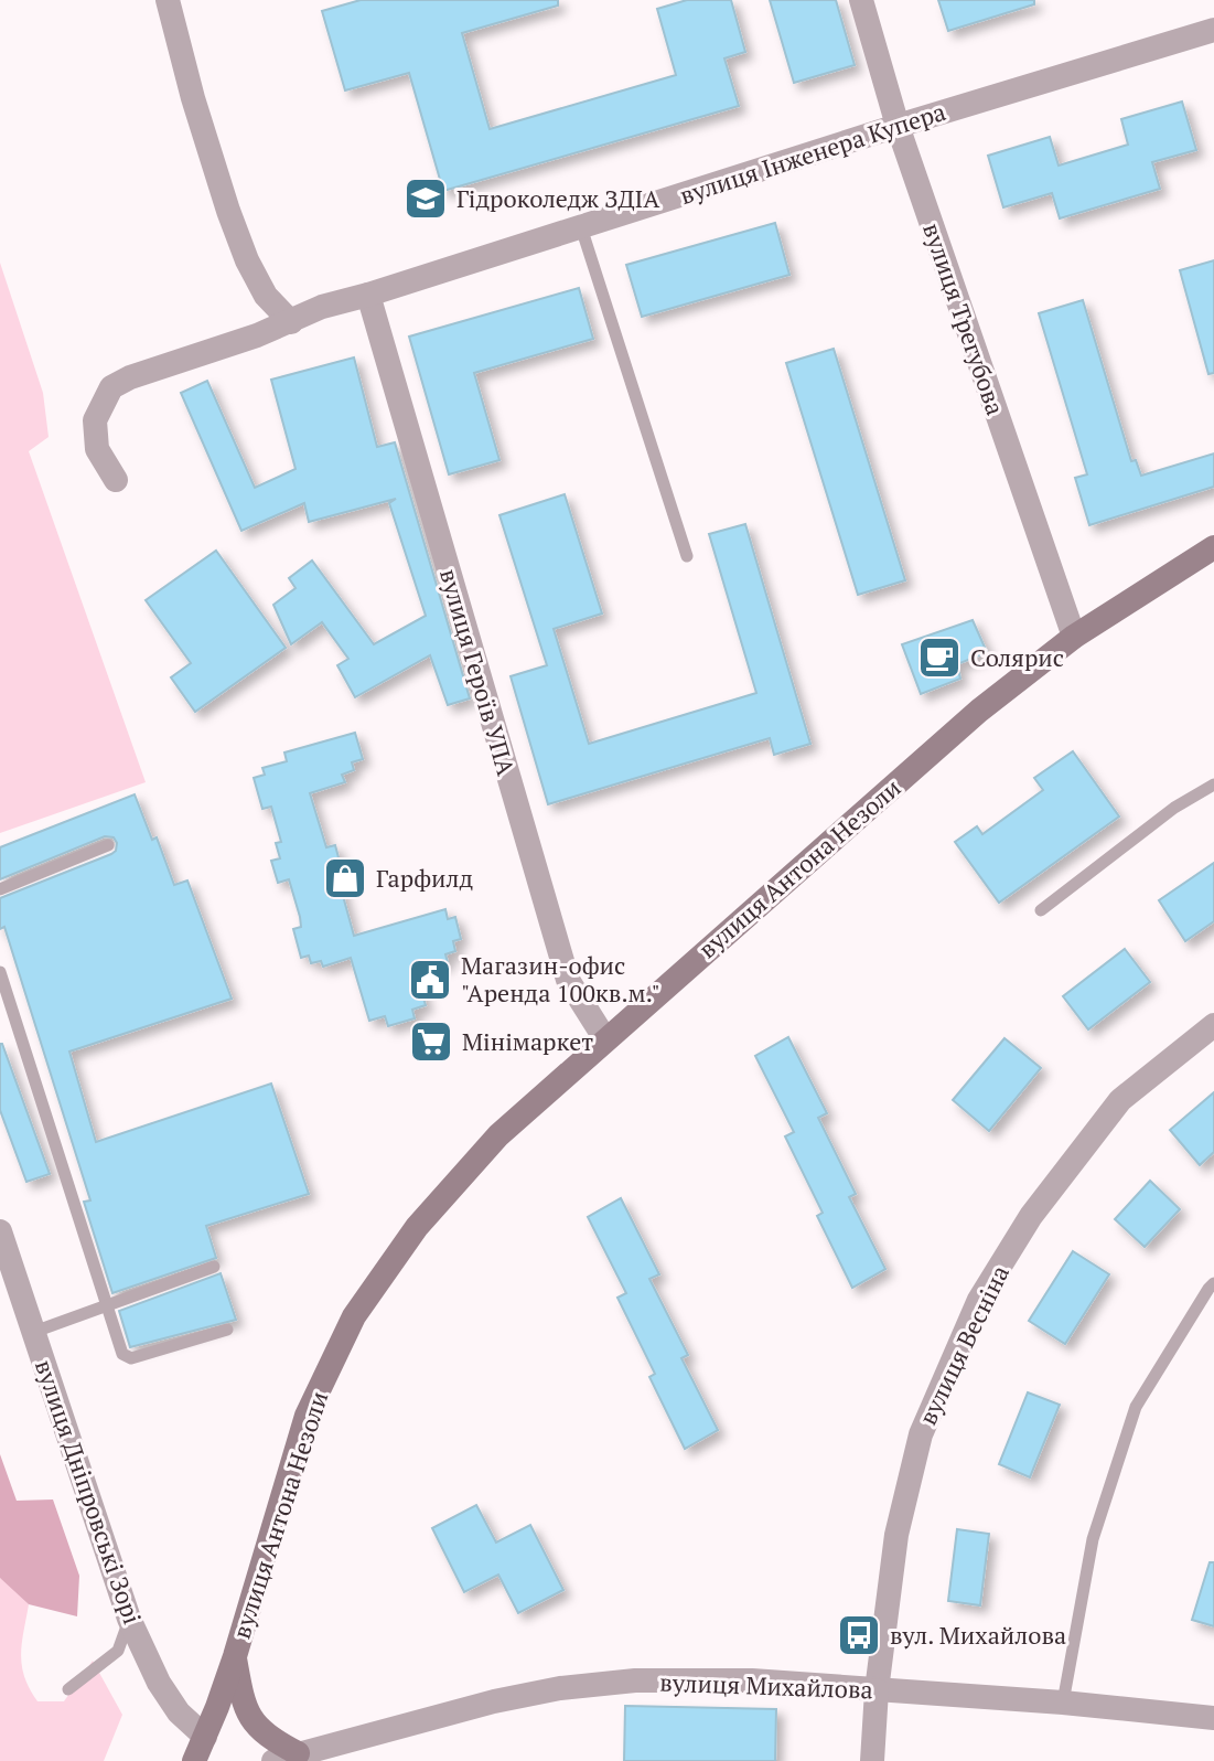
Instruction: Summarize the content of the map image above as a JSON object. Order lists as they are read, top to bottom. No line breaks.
{"streets":{"main road":["вулиця Антона Незоли"],"street":["вулиця Інженера Купера","вулиця Трегубова","вулиця Героїв УПА","вулиця Весніна","вулиця Дніпровські Зорі","вулиця Михайлова"]},"crossings":[["вулиця Інженера Купера","вулиця Трегубова"],["вулиця Інженера Купера","вулиця Героїв УПА"],["вулиця Трегубова","вулиця Антона Незоли"],["вулиця Героїв УПА","вулиця Антона Незоли"],["вулиця Антона Незоли","вулиця Дніпровські Зорі"],["вулиця Весніна","вулиця Михайлова"]],"places":{"school or university":["Гідроколедж ЗДIА"],"cafe":["Солярис"],"shop":["Гарфилд"],"public building":["Магазин-офис \"Аренда 100кв.м.\""],"supermarket":["Мінімаркет"],"bus stop":["вул. Михайлова"]}}
